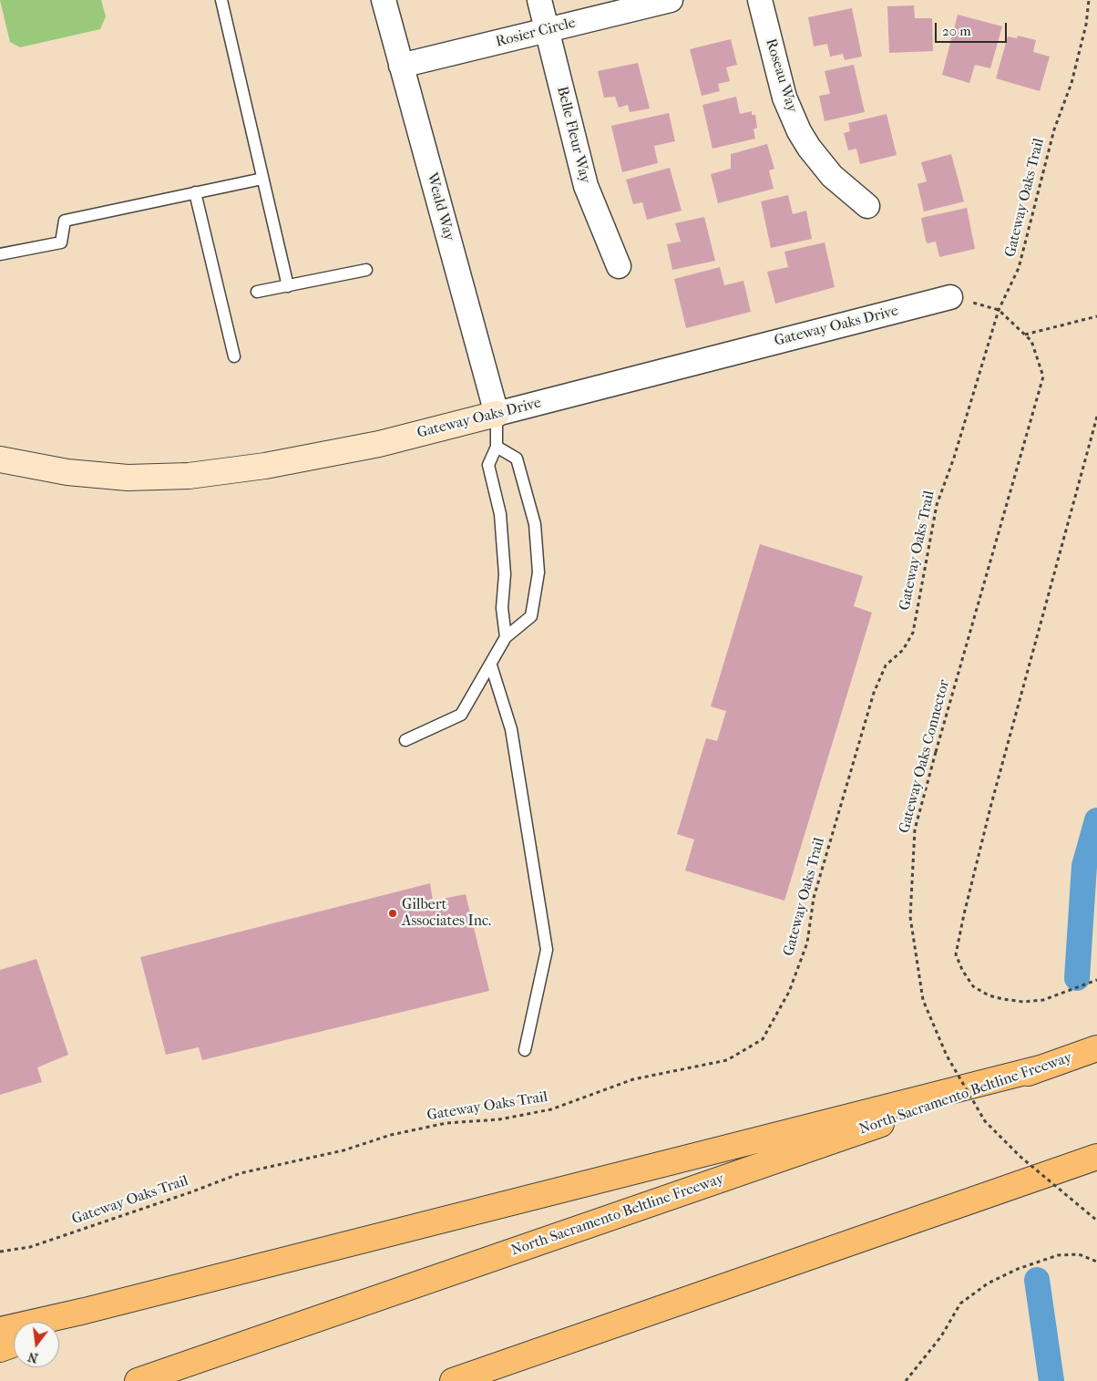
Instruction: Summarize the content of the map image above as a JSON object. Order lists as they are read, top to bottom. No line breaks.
{"streets":{"highway":["North Sacramento Beltline Freeway"],"street":["Rosier Circle","Roseau Way","Belle Fleur Way","Weald Way","Gateway Oaks Drive"],"path":["Gateway Oaks Trail","Gateway Oaks Connector"]},"crossings":[["Rosier Circle","Belle Fleur Way"],["Rosier Circle","Weald Way"],["Gateway Oaks Trail","Gateway Oaks Connector"],["Weald Way","Gateway Oaks Drive"],["Gateway Oaks Drive","Gateway Oaks Connector"]],"places":["Gilbert Associates Inc."],"scale_bar":"20 m","north":"bottom"}
